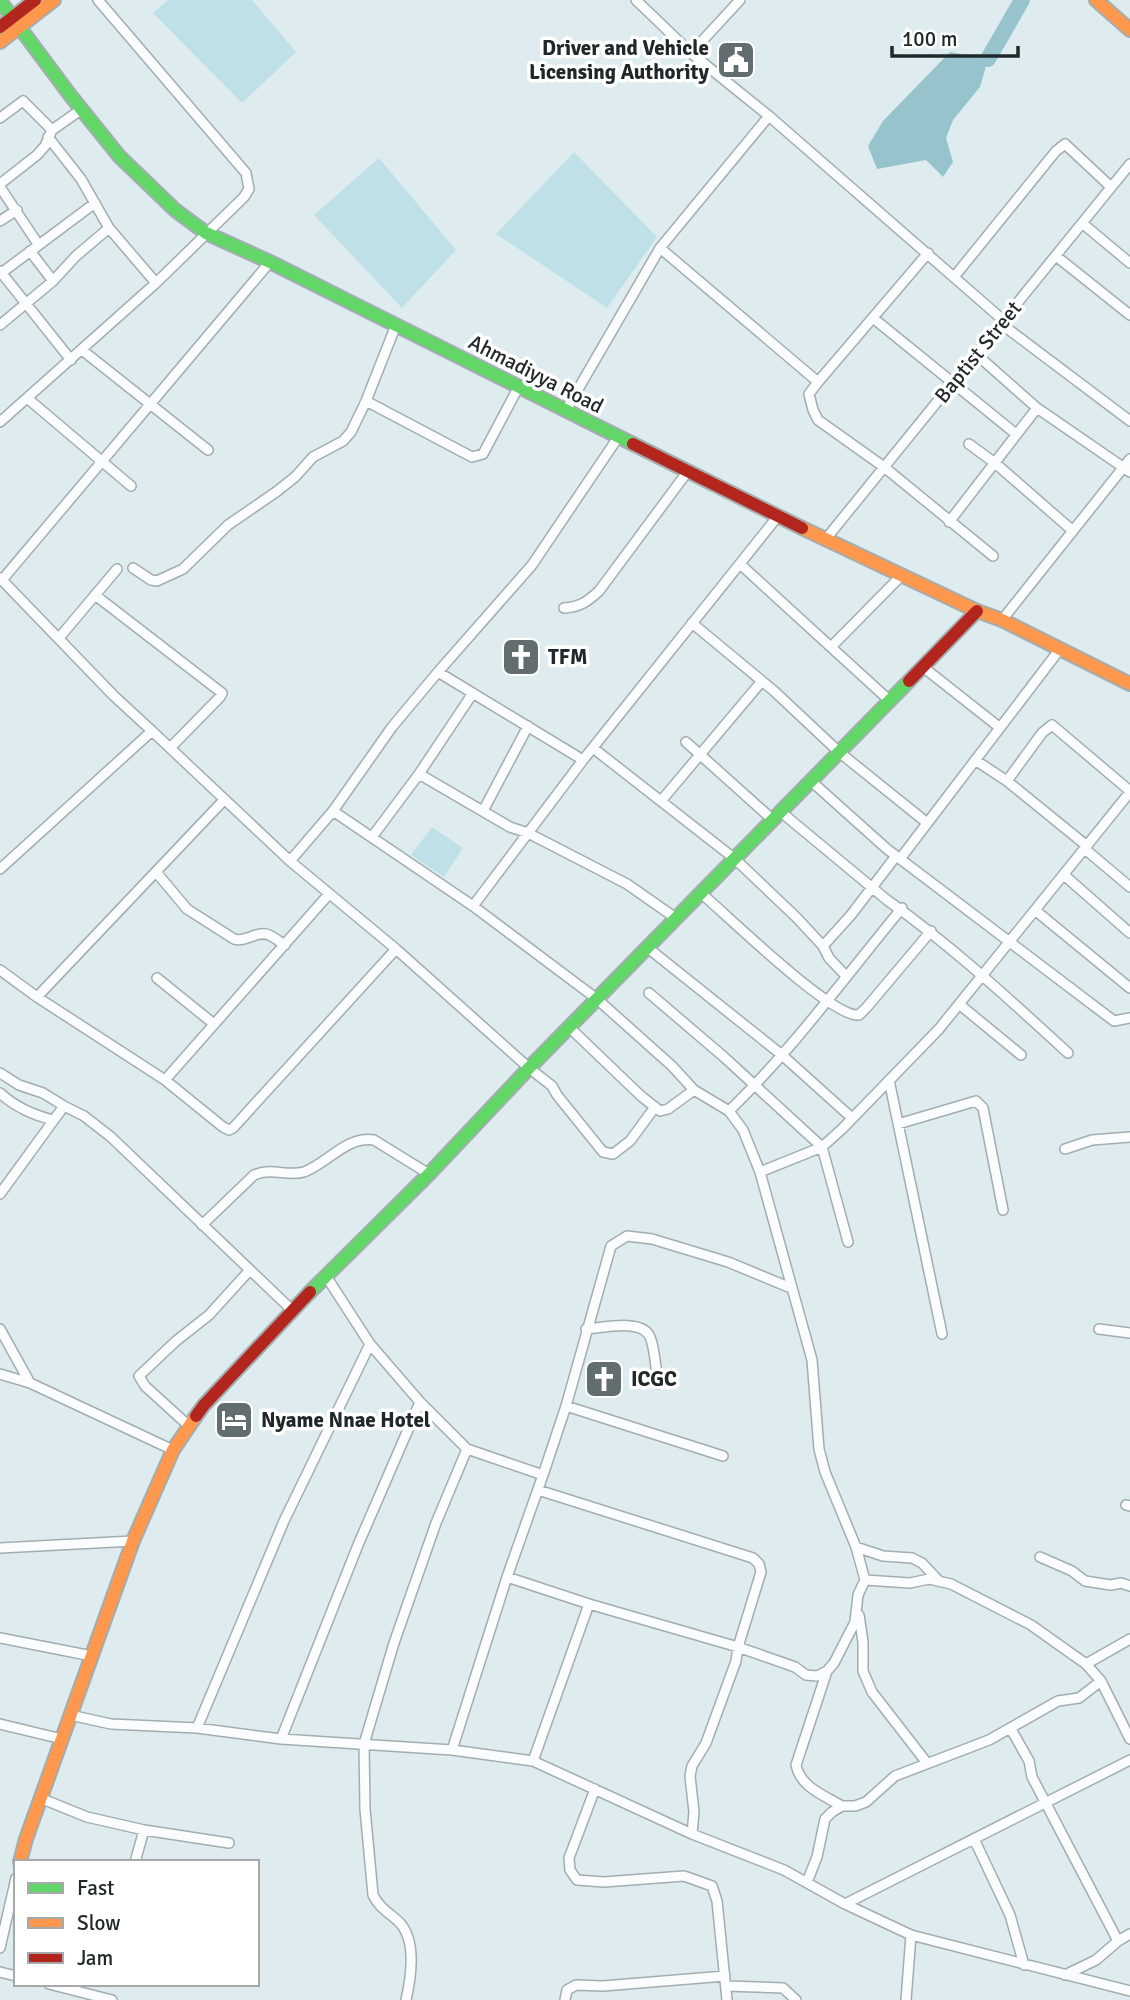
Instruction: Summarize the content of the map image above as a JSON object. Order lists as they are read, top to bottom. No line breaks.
{"streets":{"main road":["Ahmadiyya Road"],"street":["Baptist Street"]},"crossings":[["Baptist Street","Ahmadiyya Road"]],"places":{"public building":["Driver and Vehicle Licensing Authority"],"church":["TFM","ICGC"],"hotel":["Nyame Nnae Hotel"]},"legend":["Fast","Slow","Jam"],"scale_bar":"100 m"}
